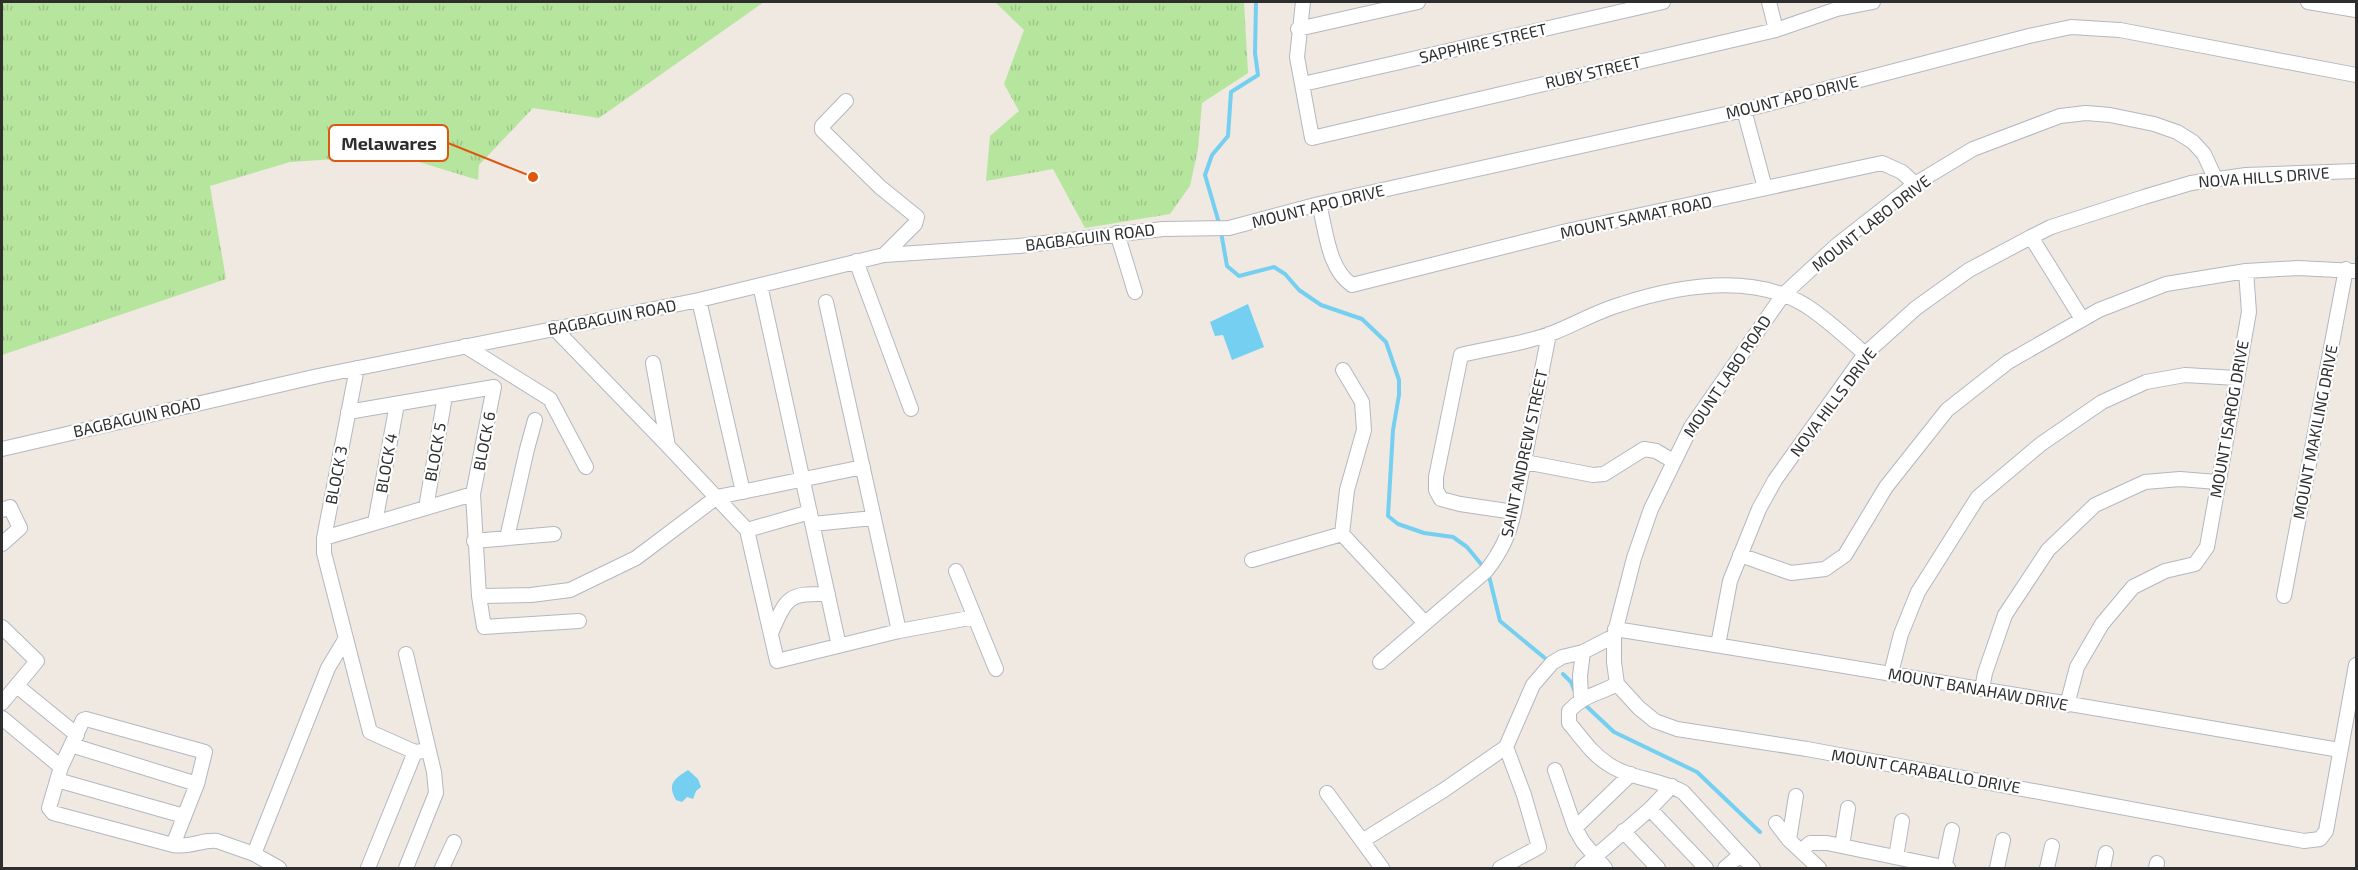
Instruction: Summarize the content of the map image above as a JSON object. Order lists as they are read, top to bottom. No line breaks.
{"streets":{"street":["SAPPHIRE STREET","RUBY STREET","MOUNT APO DRIVE","NOVA HILLS DRIVE","MOUNT SAMAT ROAD","MOUNT LABO DRIVE","BAGBAGUIN ROAD","MOUNT LABO ROAD","MOUNT ISAROG DRIVE","MOUNT MAKILING DRIVE","BLOCK 6","BLOCK 5","SAINT ANDREW STREET","BLOCK 4","BLOCK 3","MOUNT BANAHAW DRIVE","MOUNT CARABALLO DRIVE"]},"crossings":[["SAPPHIRE STREET","RUBY STREET"],["MOUNT APO DRIVE","MOUNT SAMAT ROAD"],["MOUNT APO DRIVE","BAGBAGUIN ROAD"],["NOVA HILLS DRIVE","MOUNT LABO DRIVE"],["NOVA HILLS DRIVE","MOUNT BANAHAW DRIVE"],["MOUNT SAMAT ROAD","MOUNT LABO DRIVE"],["MOUNT LABO DRIVE","MOUNT LABO ROAD"],["BAGBAGUIN ROAD","BLOCK 3"],["MOUNT LABO ROAD","MOUNT BANAHAW DRIVE"],["MOUNT ISAROG DRIVE","MOUNT BANAHAW DRIVE"],["BLOCK 6","BLOCK 5"],["MOUNT BANAHAW DRIVE","MOUNT CARABALLO DRIVE"]],"places":["Melawares"]}
